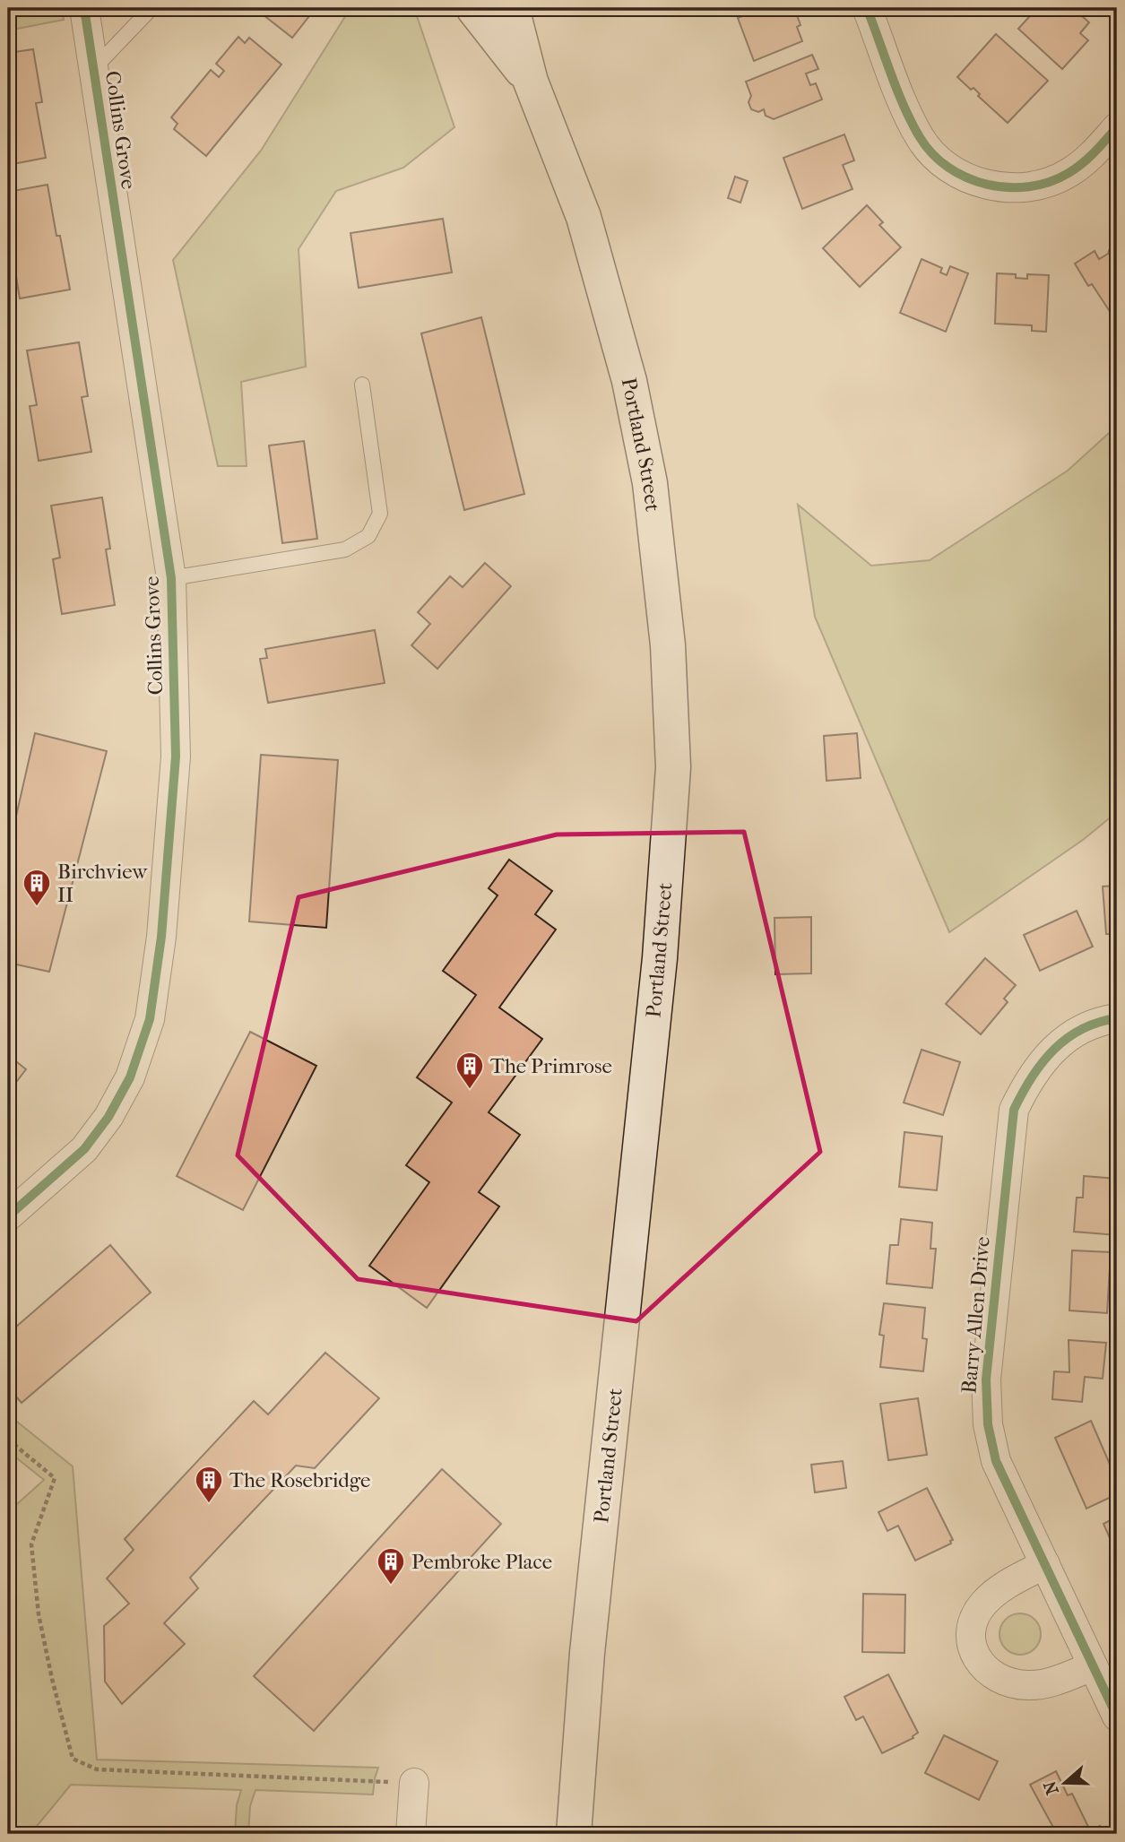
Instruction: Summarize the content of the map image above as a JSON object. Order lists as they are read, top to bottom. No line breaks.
{"streets":{"main road":["Portland Street"],"street":["Collins Grove","Barry Allen Drive"]},"places":{"building":["Birchview II","The Primrose","The Rosebridge","Pembroke Place"]},"north":"left"}
